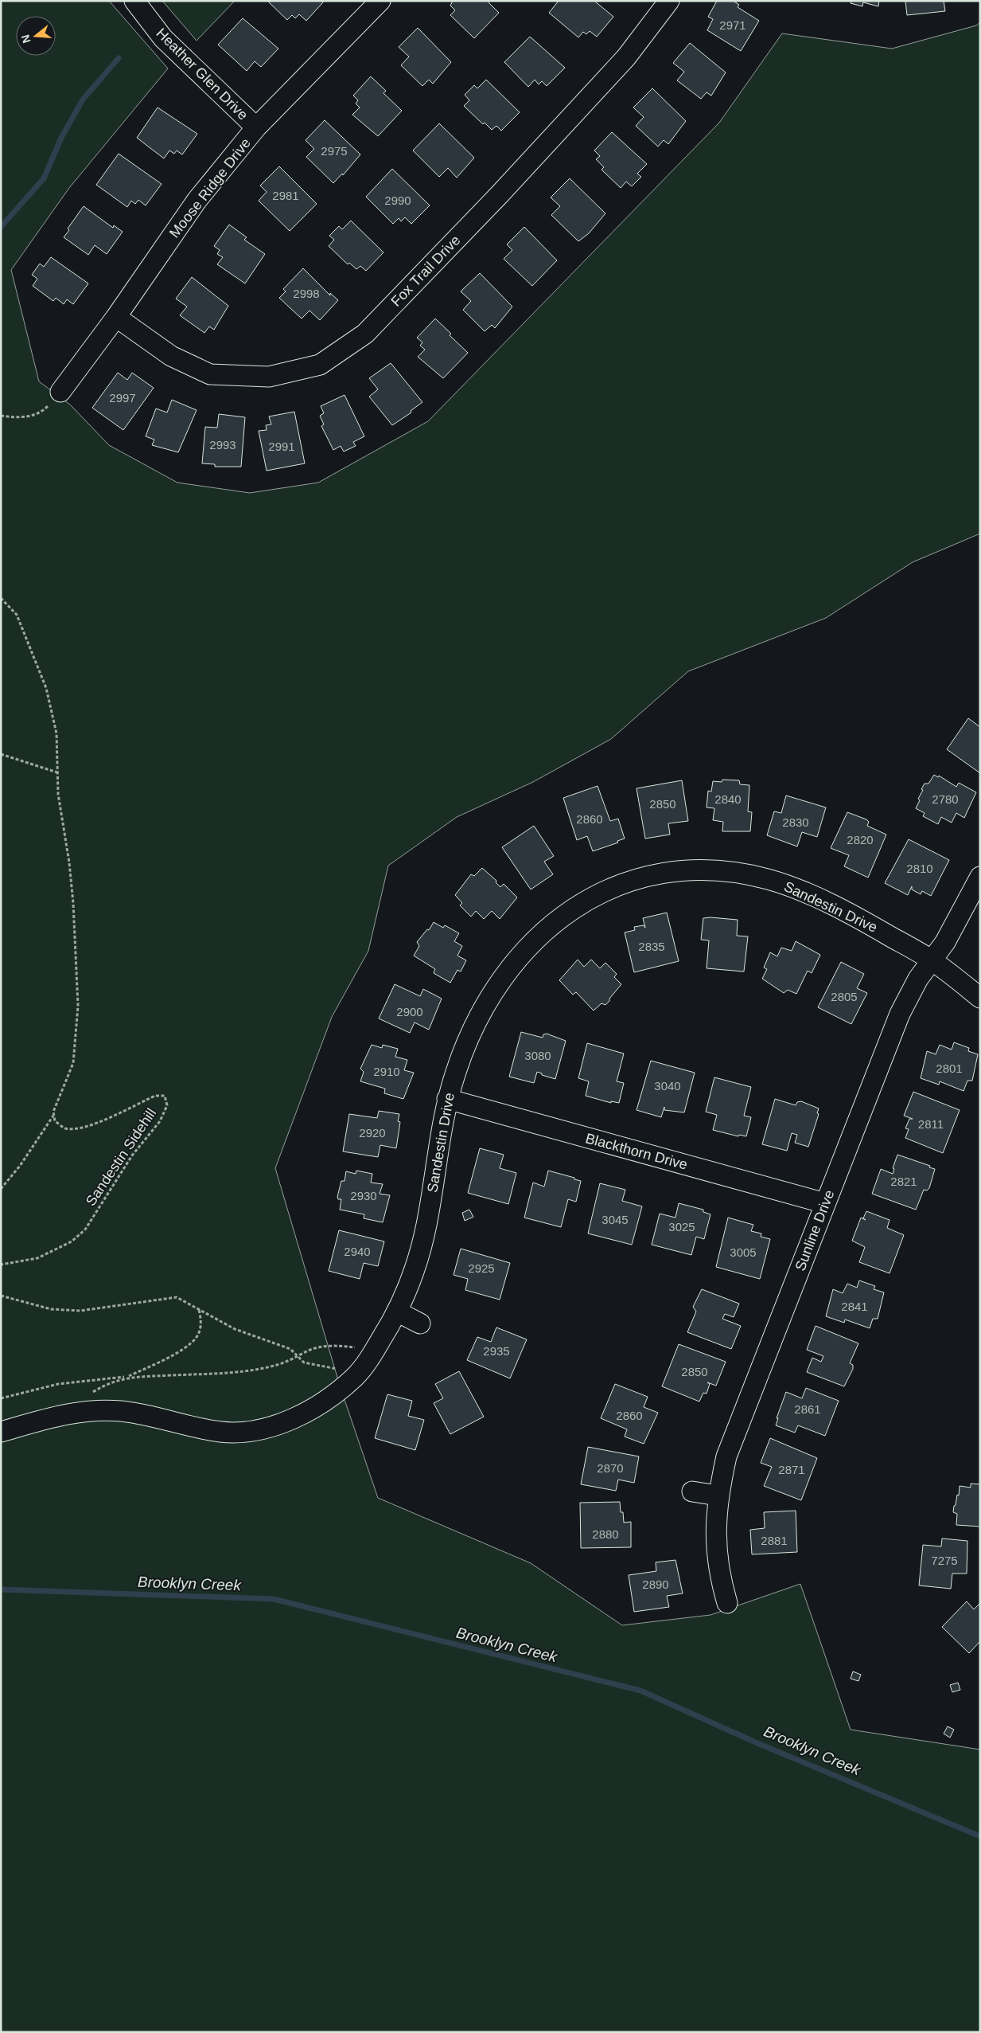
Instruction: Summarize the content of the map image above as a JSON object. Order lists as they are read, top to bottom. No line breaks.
{"streets":{"street":["Heather Glen Drive","Moose Ridge Drive","Fox Trail Drive","Sandestin Drive","Blackthorn Drive","Sunline Drive"],"path":["Sandestin Sidehill"]},"crossings":[["Heather Glen Drive","Moose Ridge Drive"],["Moose Ridge Drive","Fox Trail Drive"],["Sandestin Drive","Blackthorn Drive"],["Sandestin Drive","Sunline Drive"],["Blackthorn Drive","Sunline Drive"]],"water":["Brooklyn Creek"],"house_numbers":["2971","2975","2981","2990","2998","2997","2993","2991","2840","2780","2850","2860","2830","2820","2810","2835","2805","2900","3080","2801","2910","3040","2811","2920","2821","2930","3045","3025","2940","3005","2925","2841","2935","2850","2861","2860","2870","2871","2880","2881","7275","2890"],"north":"left"}
